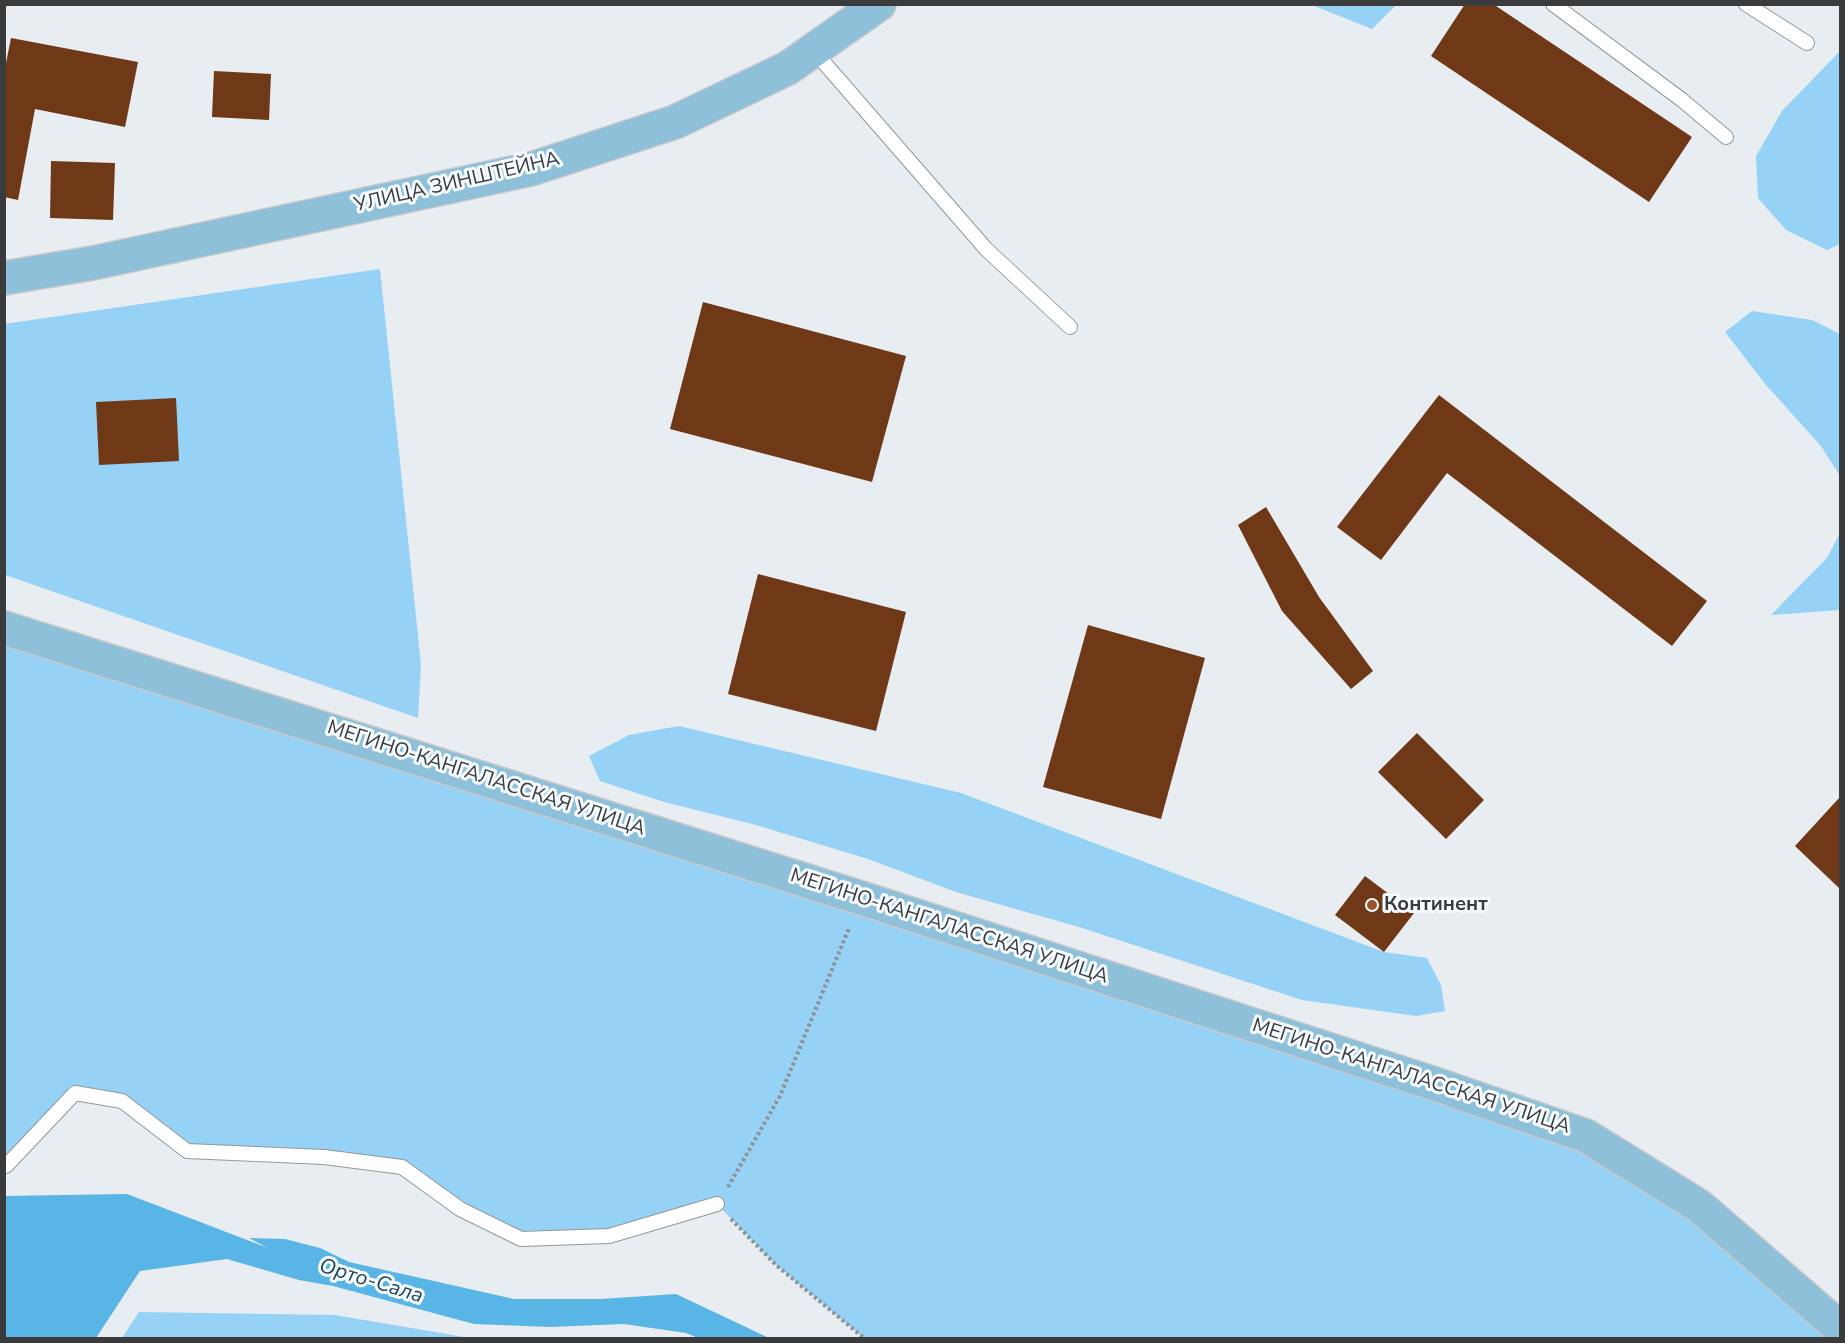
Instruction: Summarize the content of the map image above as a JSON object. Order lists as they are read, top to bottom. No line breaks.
{"streets":{"main road":["УЛИЦА ЗИНШТЕЙНА","МЕГИНО-КАНГАЛАССКАЯ УЛИЦА"]},"water":["Орто-Сала"],"places":["Континент"]}
